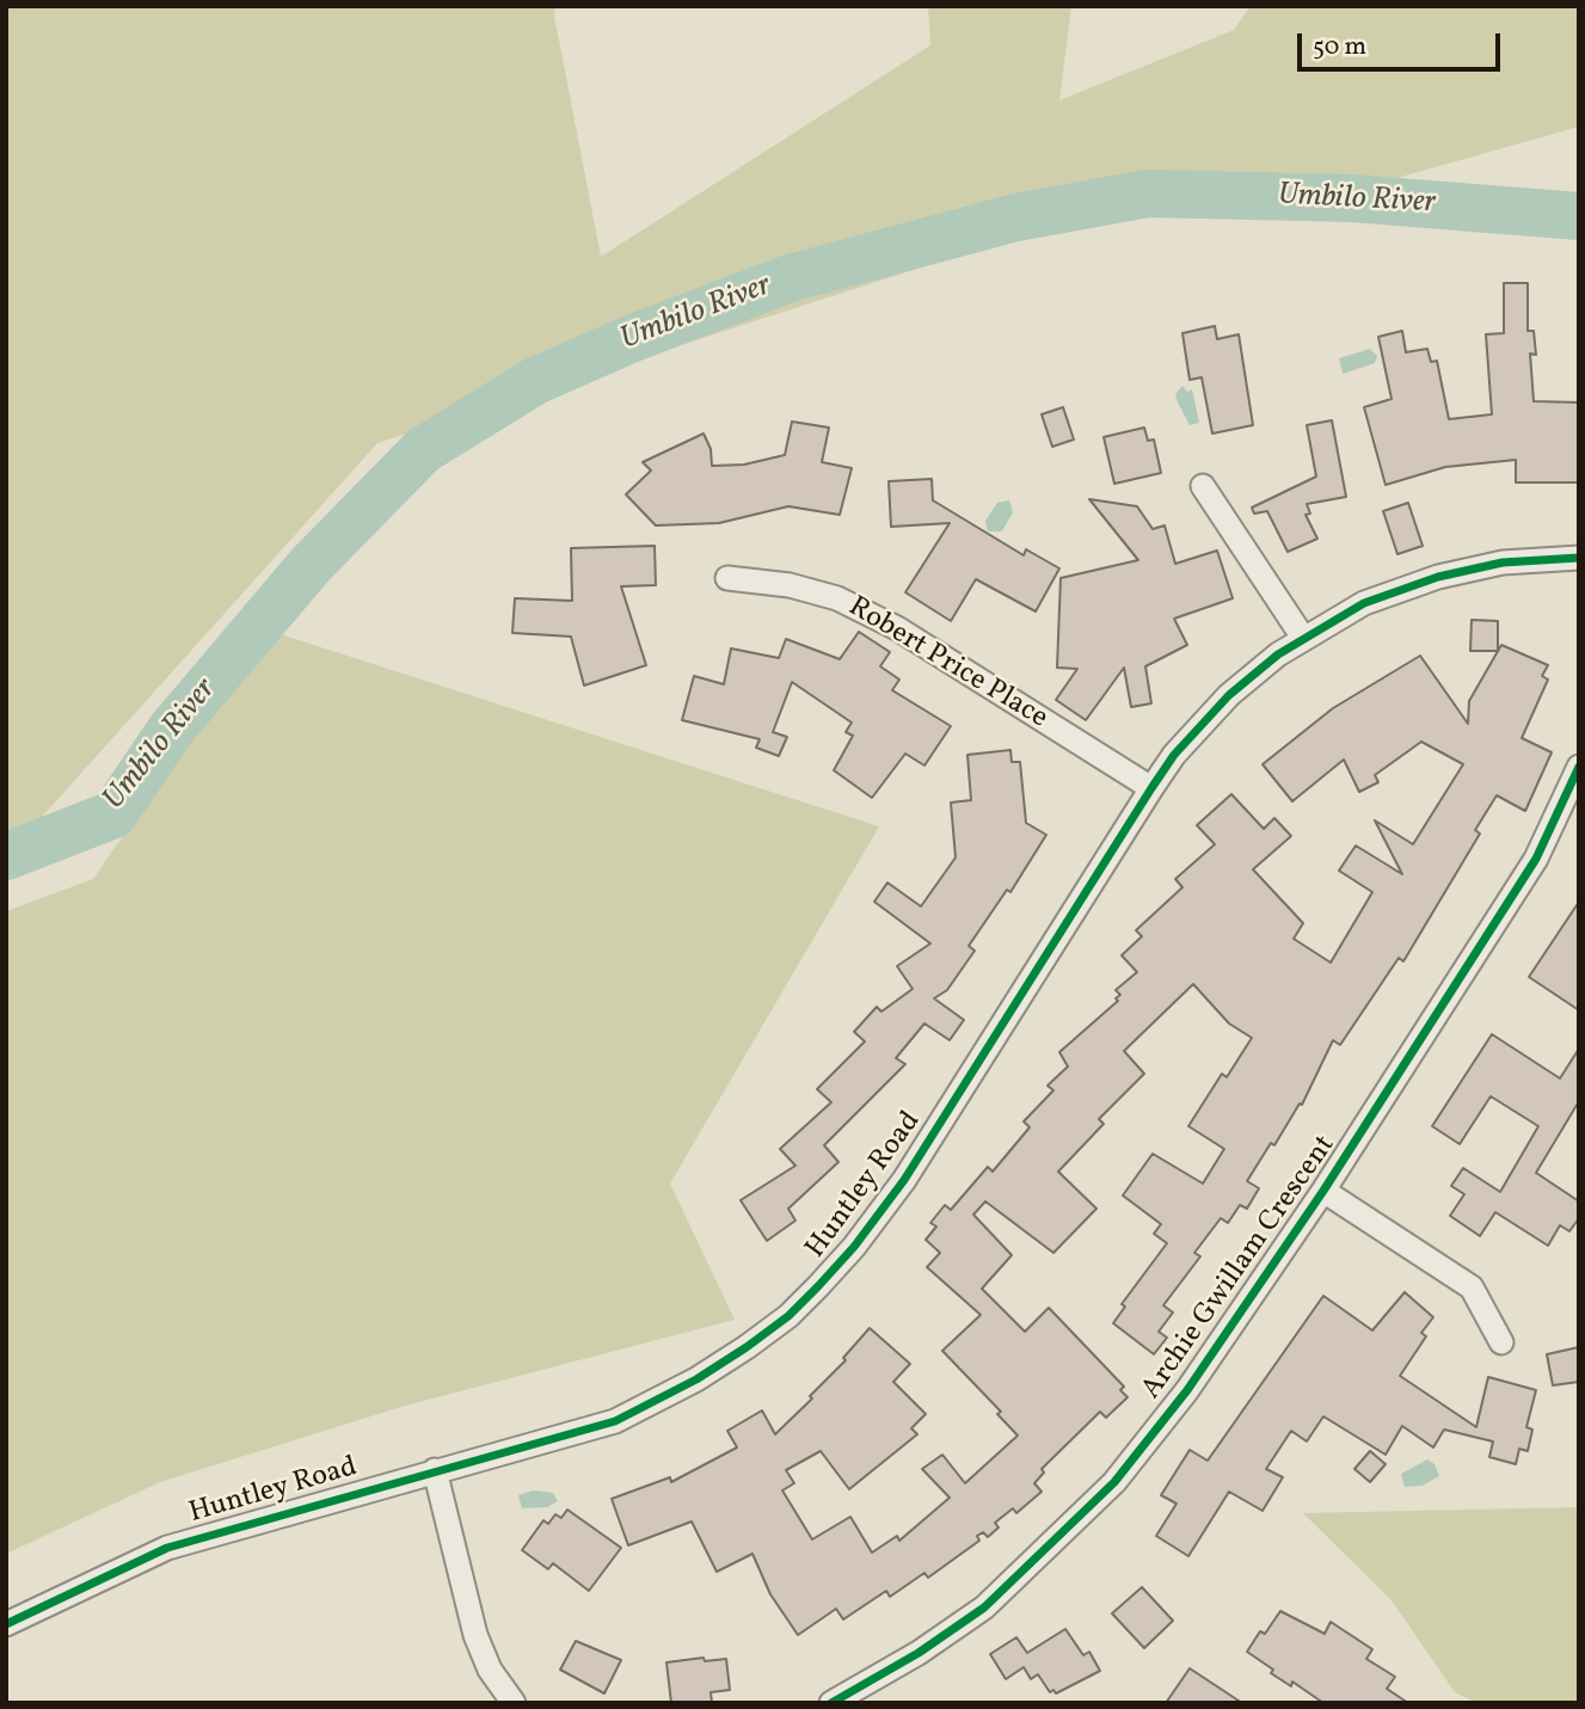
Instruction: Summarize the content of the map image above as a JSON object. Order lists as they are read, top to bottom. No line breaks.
{"streets":{"street":["Robert Price Place","Huntley Road","Archie Gwillam Crescent"]},"crossings":[["Robert Price Place","Huntley Road"]],"water":["Umbilo River"],"scale_bar":"50 m"}
